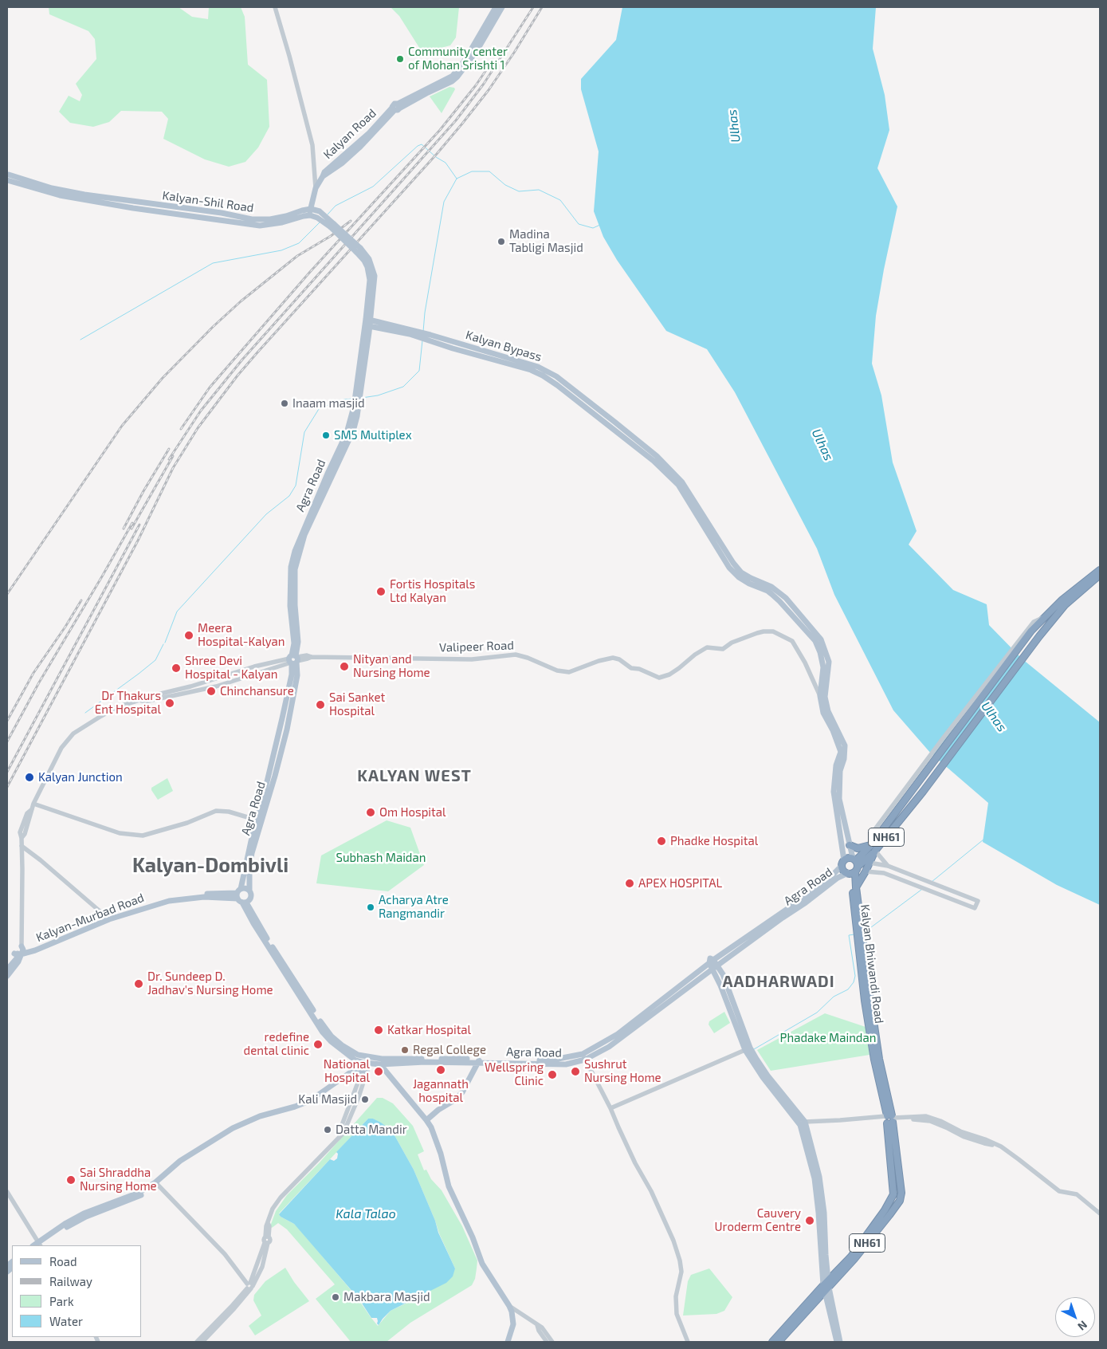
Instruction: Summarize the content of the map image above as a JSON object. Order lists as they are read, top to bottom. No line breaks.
{"streets":{"highway":["NH61","Kalyan Bhiwandi Road"],"main road":["Kalyan Road","Kalyan-Shil Road","Kalyan Bypass","Agra Road","Kalyan-Murbad Road"],"street":["Valipeer Road"]},"crossings":[["Kalyan Road","Kalyan-Shil Road"],["Kalyan Bypass","Agra Road"],["Kalyan Bypass","Valipeer Road"],["Agra Road","Valipeer Road"],["Agra Road","NH61"],["Agra Road","Kalyan-Murbad Road"],["Agra Road","Kalyan Bhiwandi Road"],["Valipeer Road","Kalyan-Murbad Road"],["NH61","Kalyan Bhiwandi Road"]],"districts":["KALYAN WEST","Kalyan-Dombivli","AADHARWADI"],"water":["Ulhas","Kala Talao"],"parks":["Subhash Maidan","Phadake Maindan"],"places":["Community center of Mohan Srishti 1","Madina Tabligi Masjid","Inaam masjid","SM5 Multiplex","Fortis Hospitals Ltd Kalyan","Meera Hospital-Kalyan","Nityan and Nursing Home","Shree Devi Hospital - Kalyan","Chinchansure","Dr Thakurs Ent Hospital","Sai Sanket Hospital","Kalyan Junction","Om Hospital","Phadke Hospital","APEX HOSPITAL","Acharya Atre Rangmandir","Dr. Sundeep D. Jadhav's Nursing Home","Katkar Hospital","redefine dental clinic","Regal College","Jagannath hospital","National Hospital","Sushrut Nursing Home","Wellspring Clinic","Kali Masjid","Datta Mandir","Sai Shraddha Nursing Home","Cauvery Uroderm Centre","Makbara Masjid"],"legend":["Road","Railway","Park","Water"],"north":"bottom right"}
